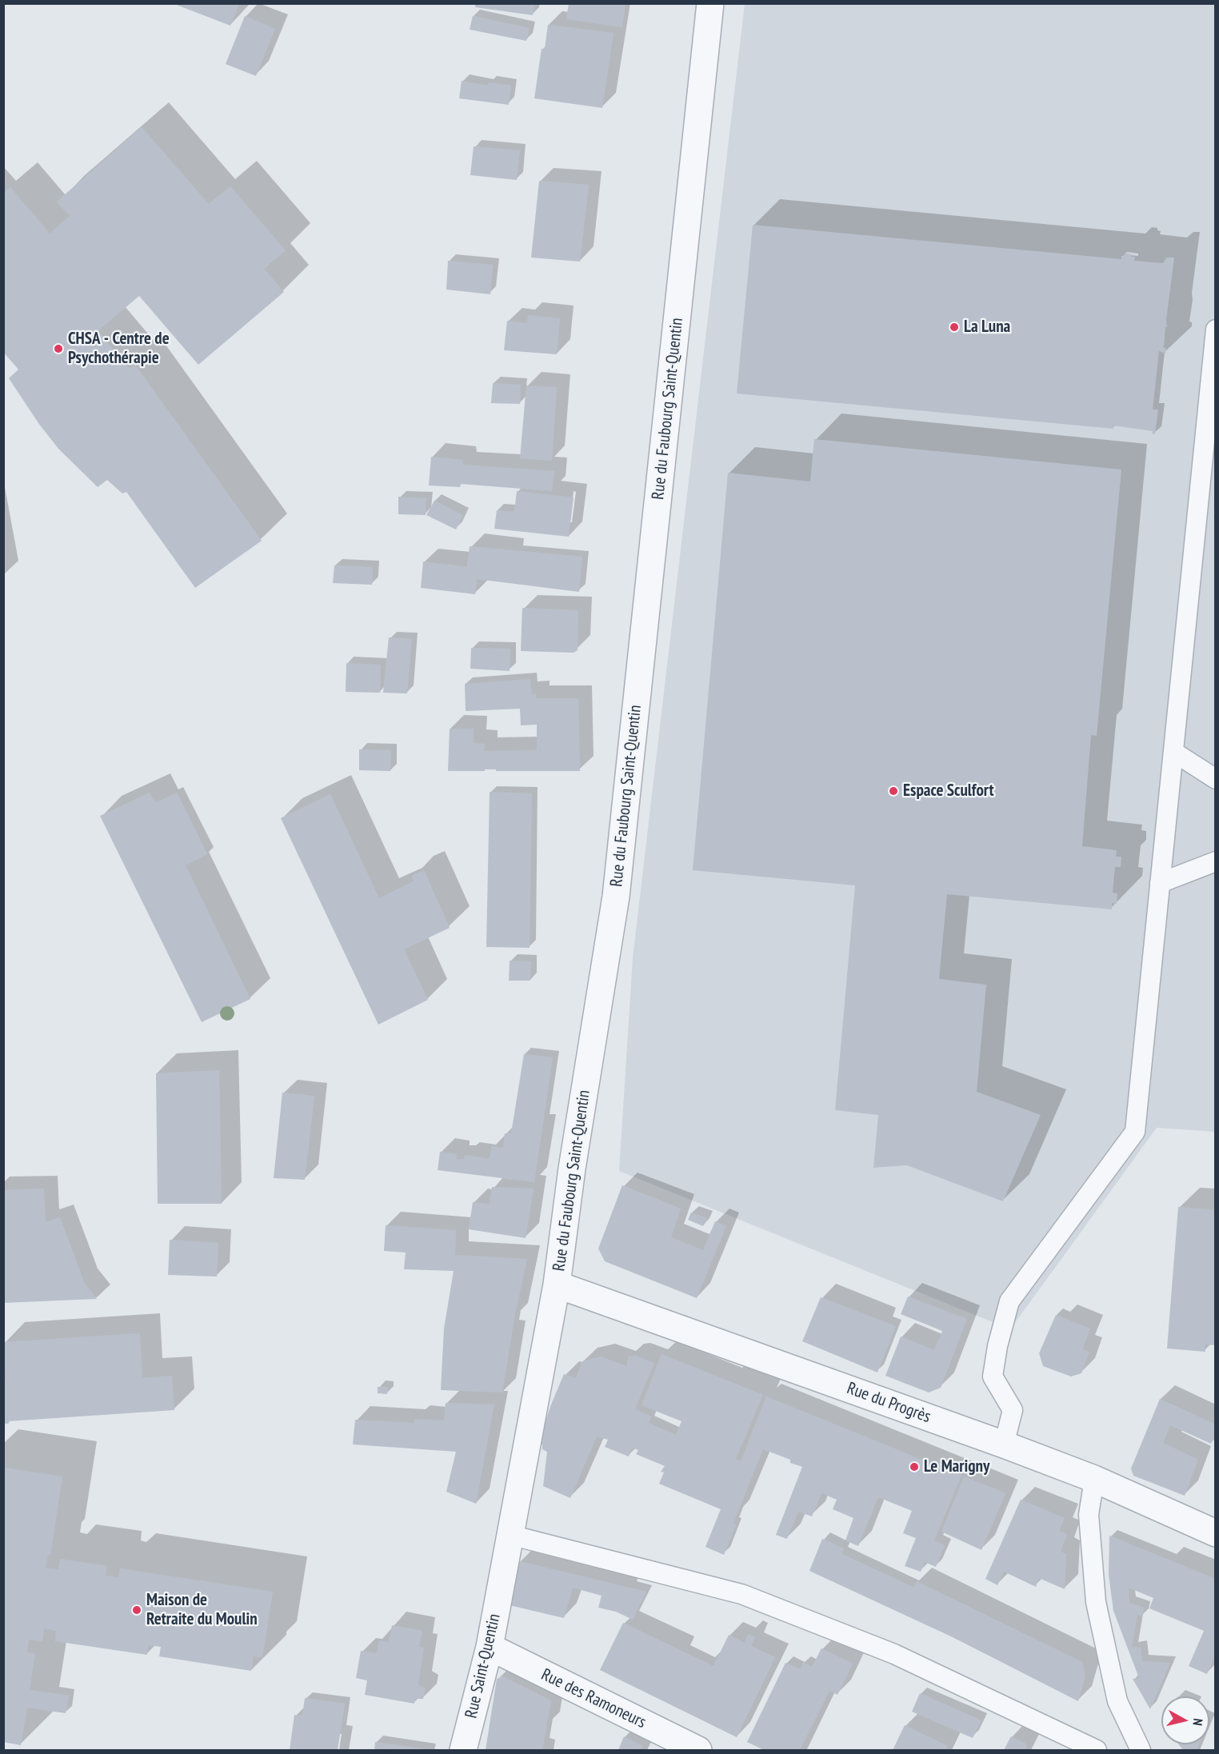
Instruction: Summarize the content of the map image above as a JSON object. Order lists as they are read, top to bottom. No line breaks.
{"streets":{"street":["Rue du Faubourg Saint-Quentin","Rue du Progrès","Rue Saint-Quentin","Rue des Ramoneurs"]},"crossings":[["Rue du Faubourg Saint-Quentin","Rue du Progrès"],["Rue du Faubourg Saint-Quentin","Rue Saint-Quentin"],["Rue Saint-Quentin","Rue des Ramoneurs"]],"places":["La Luna","CHSA - Centre de Psychothérapie","Espace Sculfort","Le Marigny","Maison de Retraite du Moulin"],"north":"right"}
